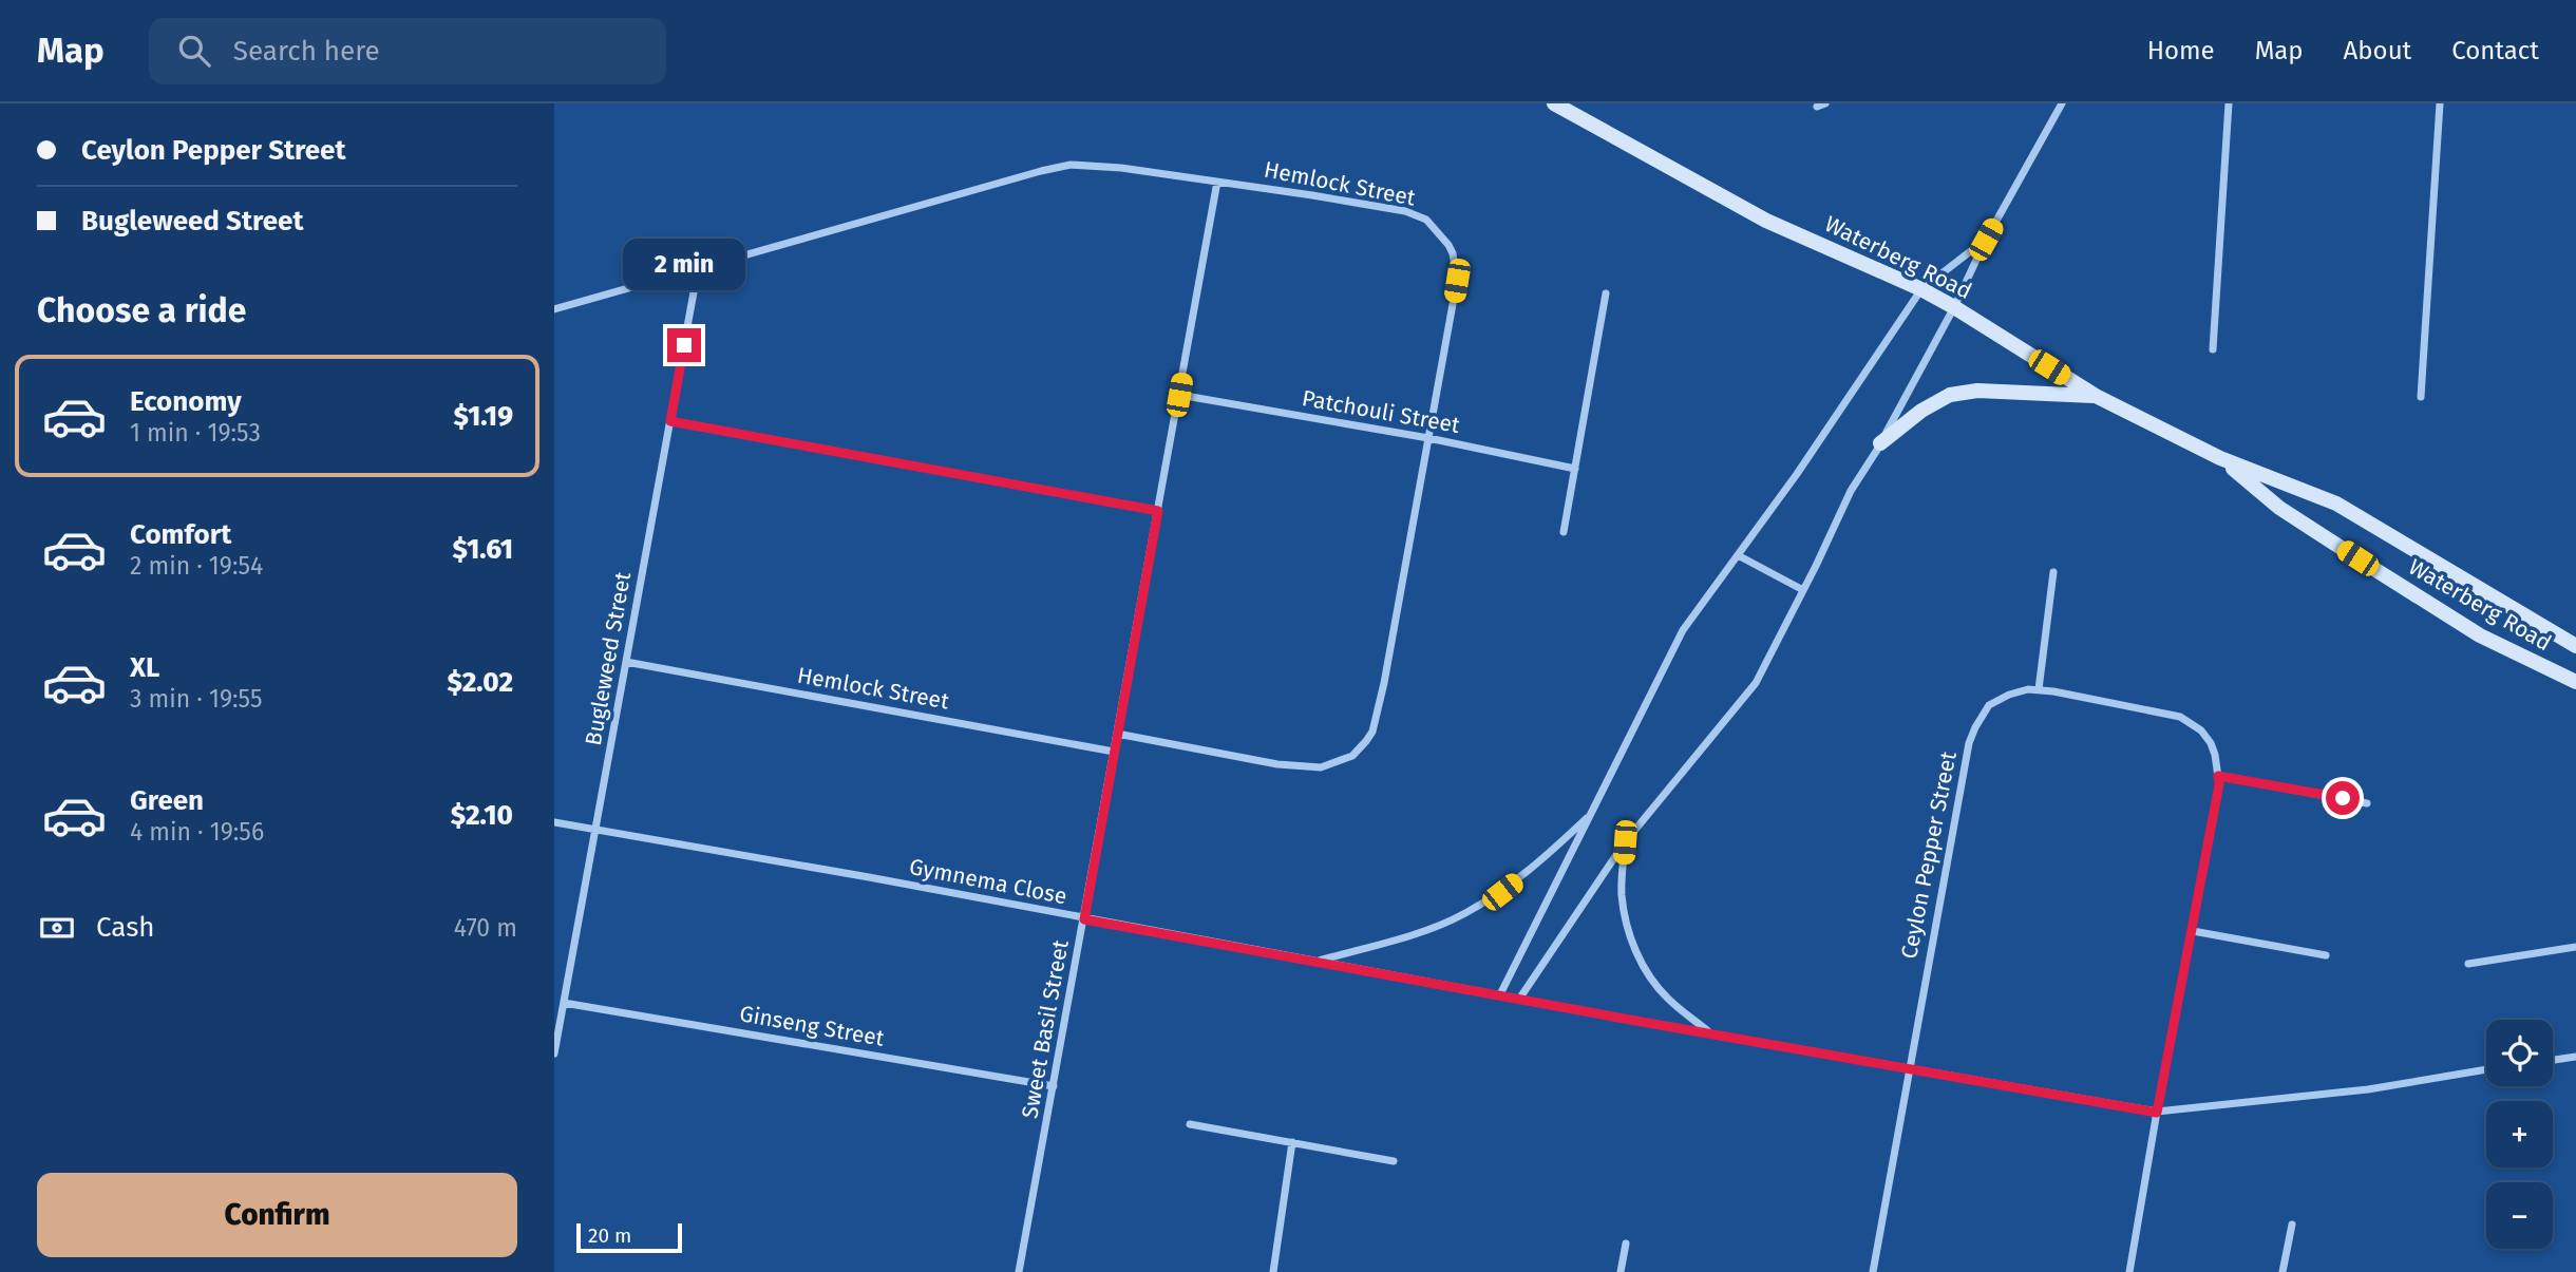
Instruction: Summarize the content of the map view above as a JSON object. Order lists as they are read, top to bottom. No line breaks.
{"streets":{"street":["Hemlock Street","Waterberg Road","Patchouli Street","Bugleweed Street","Ceylon Pepper Street","Gymnema Close","Ginseng Street","Sweet Basil Street"]},"crossings":[["Hemlock Street","Patchouli Street"],["Hemlock Street","Bugleweed Street"],["Hemlock Street","Sweet Basil Street"],["Patchouli Street","Sweet Basil Street"],["Bugleweed Street","Gymnema Close"],["Bugleweed Street","Ginseng Street"],["Ceylon Pepper Street","Gymnema Close"],["Gymnema Close","Sweet Basil Street"],["Ginseng Street","Sweet Basil Street"]],"scale_bar":"20 m","page":{"header":"Map","search":"Search here","nav":["Home","Map","About","Contact"],"banner":["Ceylon Pepper Street","Bugleweed Street"],"bubble":"2 min","heading":"Choose a ride","list":[{"name":"Economy","note":"1 min · 19:53","value":"$1.19"},{"name":"Comfort","note":"2 min · 19:54","value":"$1.61"},{"name":"XL","note":"3 min · 19:55","value":"$2.02"},{"name":"Green","note":"4 min · 19:56","value":"$2.10"}],"pay":["Cash","470 m"],"map_buttons":["+","−"],"buttons":"Confirm","scale":"20 m"}}
